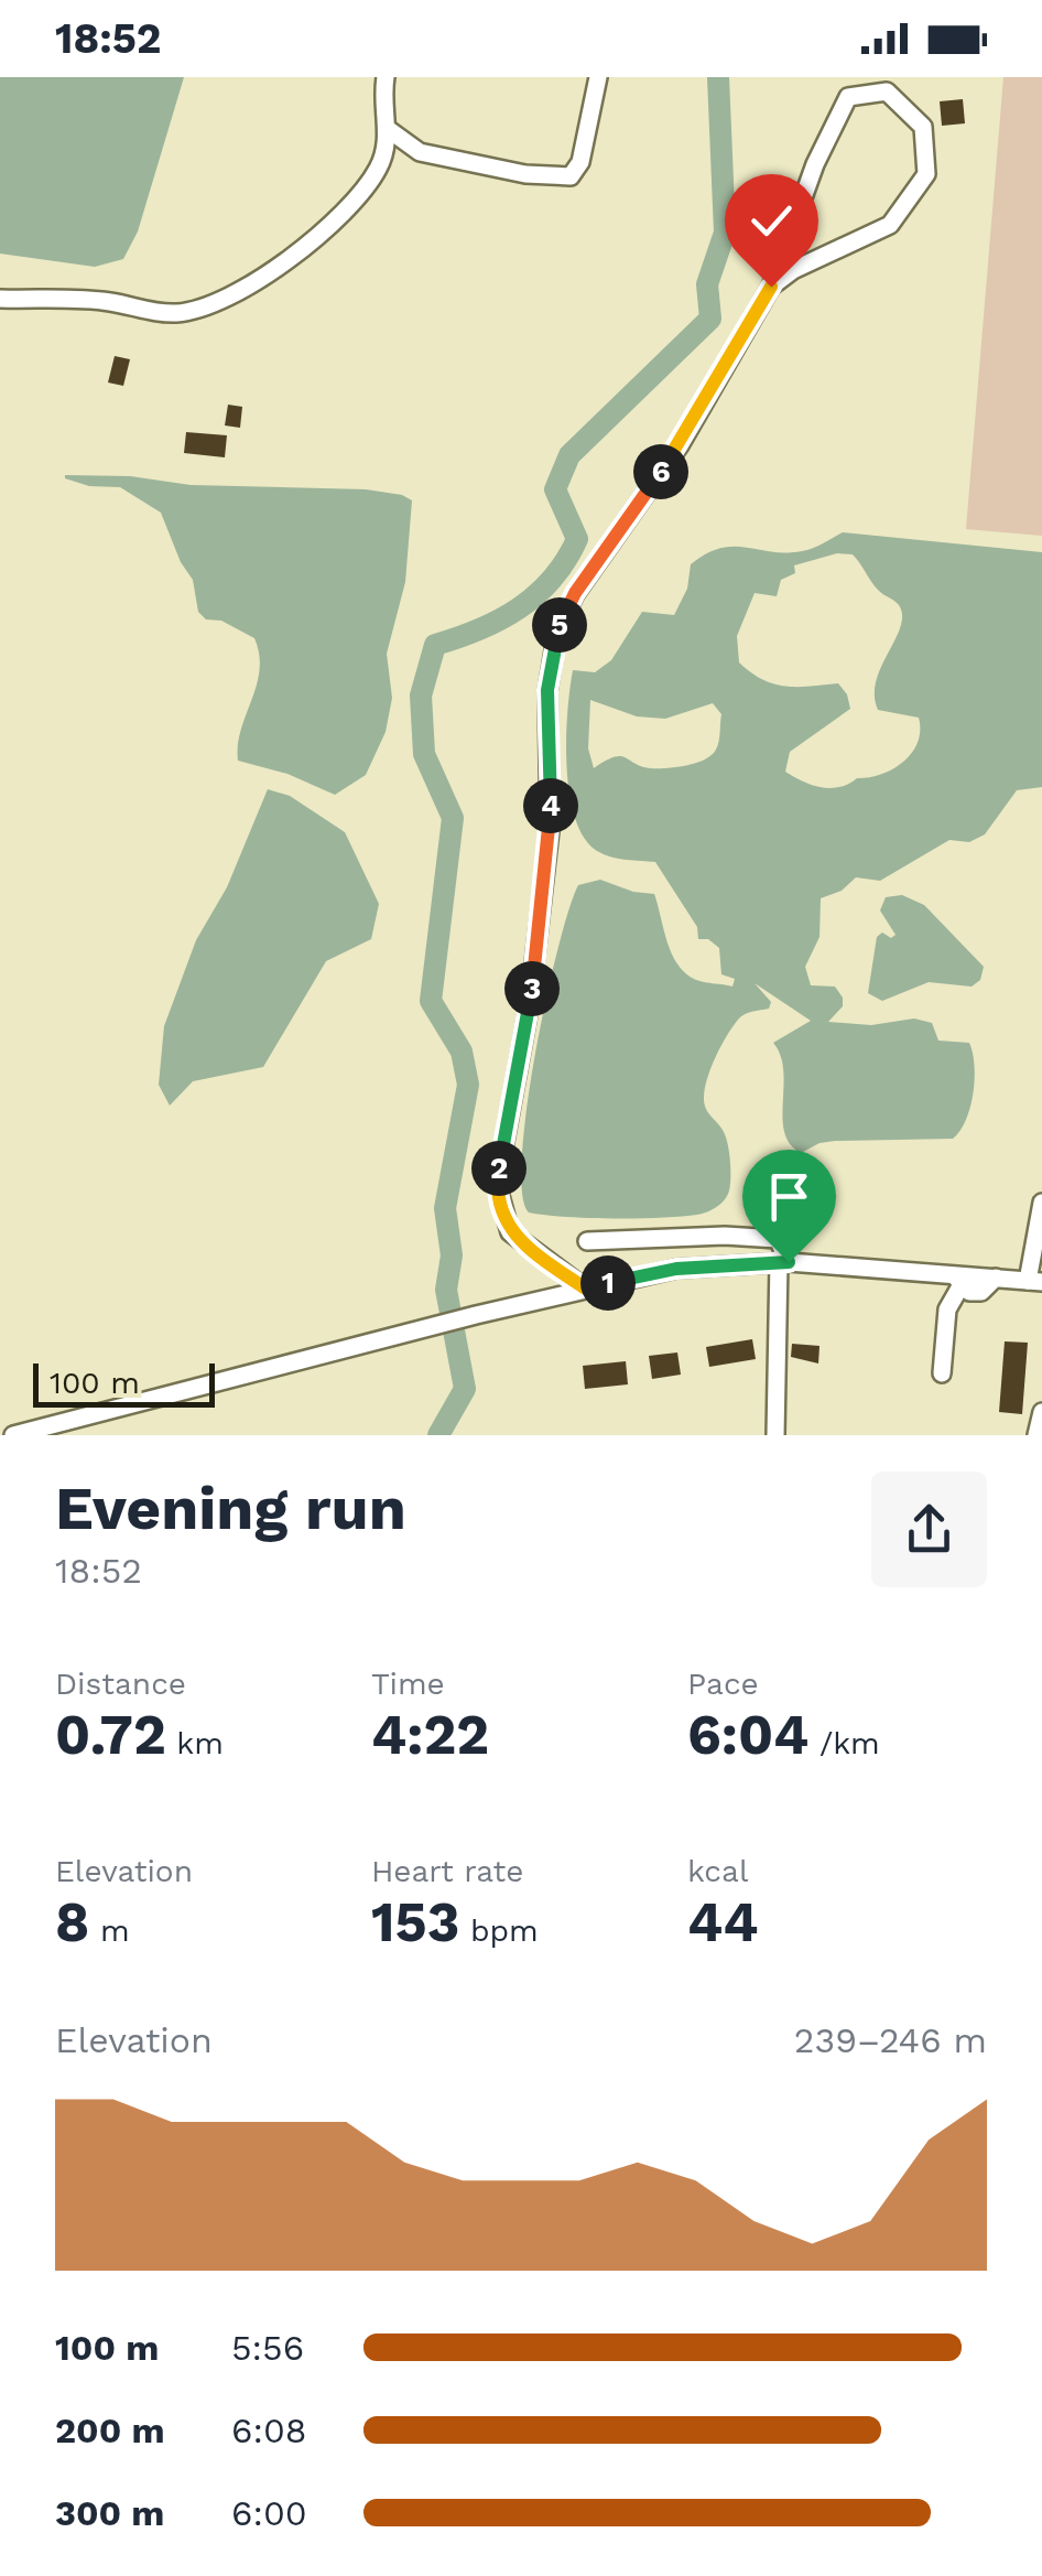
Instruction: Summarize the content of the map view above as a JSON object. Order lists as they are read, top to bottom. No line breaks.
{"scale_bar":"100 m","page":{"status":"18:52","pins":["6","5","4","3","2","1"],"scale":"100 m","heading":["Evening run","18:52"],"stats":[["Distance","0.72 km"],["Time","4:22"],["Pace","6:04 /km"],["Elevation","8 m"],["Heart rate","153 bpm"],["kcal","44"]],"chart":["Elevation","239–246 m"],"list":[{"name":"100 m","note":"5:56"},{"name":"200 m","note":"6:08"},{"name":"300 m","note":"6:00"}]}}
